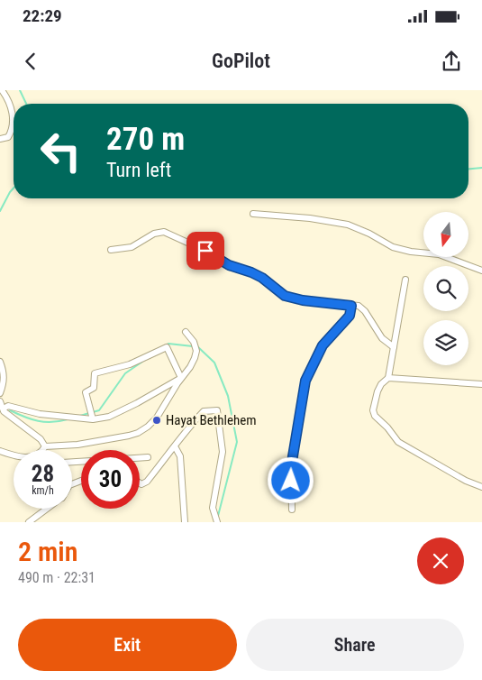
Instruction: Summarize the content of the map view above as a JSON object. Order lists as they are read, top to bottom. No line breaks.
{"places":["Hayat Bethlehem"],"north":"bottom","page":{"status":"22:29","header":"GoPilot","turn":["270 m","Turn left"],"speed":"28 km/h","limit":"30","heading":["2 min","490 m · 22:31"],"buttons":["Exit","Share"]}}
